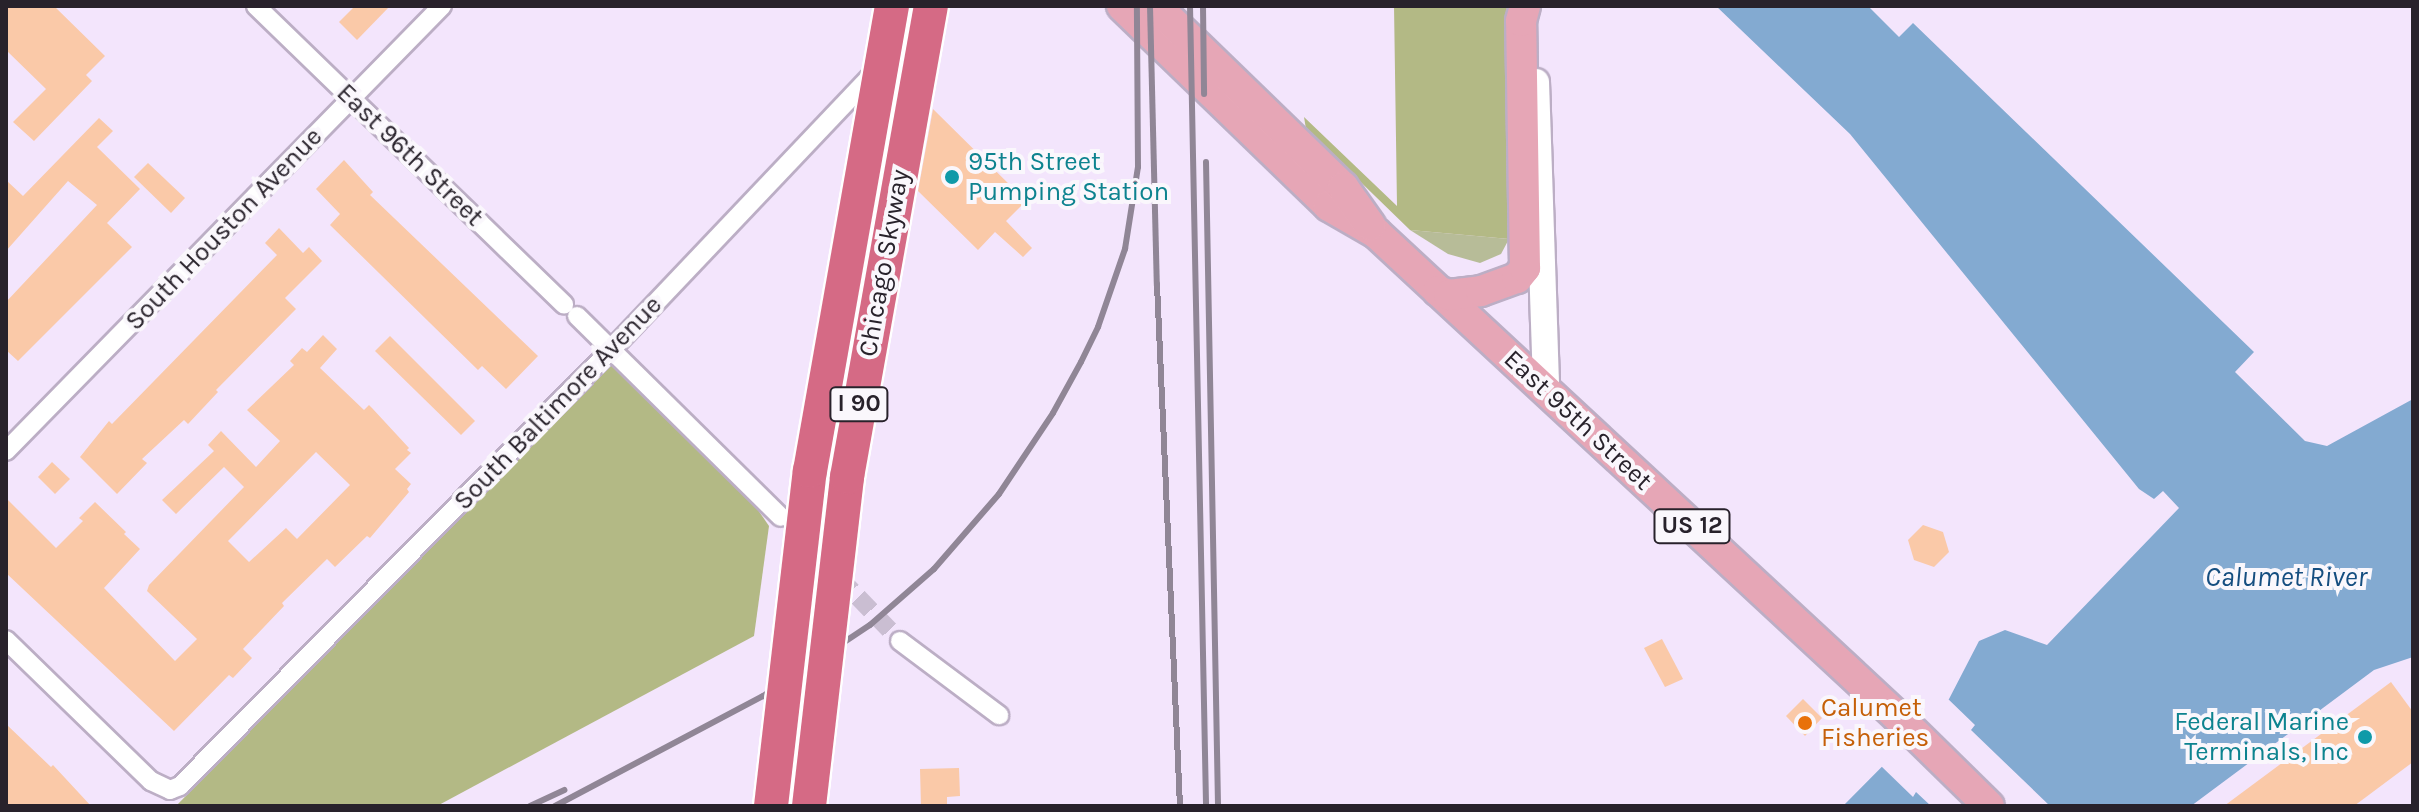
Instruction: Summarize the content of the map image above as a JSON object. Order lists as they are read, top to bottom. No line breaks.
{"streets":{"highway":["Chicago Skyway","I 90"],"main road":["East 95th Street","US 12"],"street":["East 96th Street","South Houston Avenue","South Baltimore Avenue"]},"crossings":[["East 96th Street","South Houston Avenue"],["East 96th Street","South Baltimore Avenue"],["Chicago Skyway","South Baltimore Avenue"]],"water":["Calumet River"],"places":["95th Street Pumping Station","Calumet Fisheries","Federal Marine Terminals, Inc"]}
